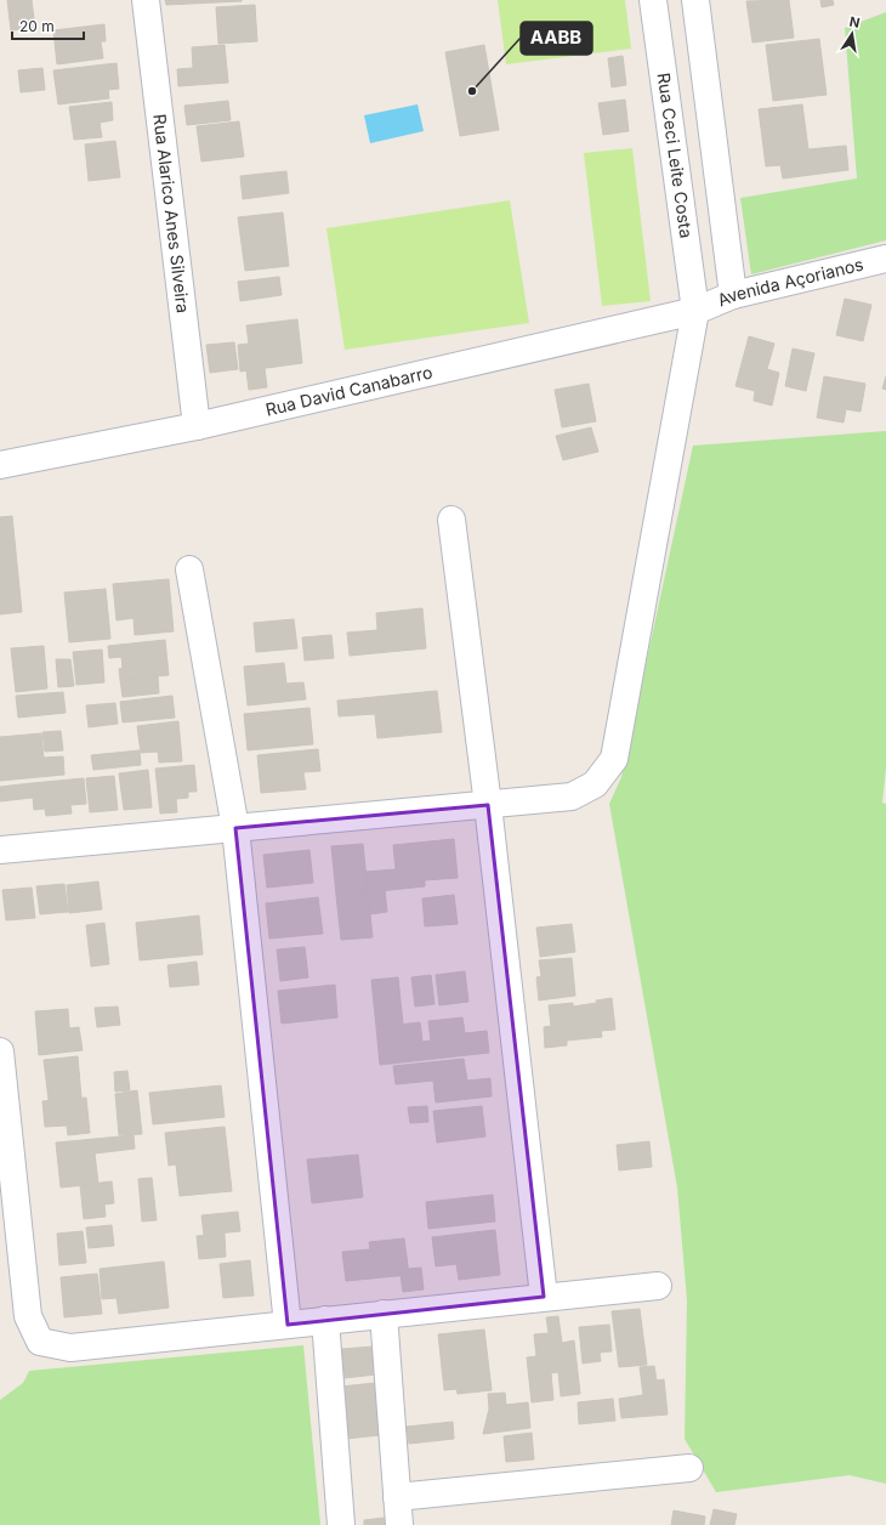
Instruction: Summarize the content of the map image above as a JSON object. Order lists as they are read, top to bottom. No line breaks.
{"streets":{"street":["Rua Ceci Leite Costa","Rua Alarico Anes Silveira","Avenida Açorianos","Rua David Canabarro"]},"crossings":[["Rua Ceci Leite Costa","Avenida Açorianos"],["Rua Ceci Leite Costa","Rua David Canabarro"],["Rua Alarico Anes Silveira","Rua David Canabarro"],["Avenida Açorianos","Rua David Canabarro"]],"places":["AABB"],"scale_bar":"20 m","north":"top"}
